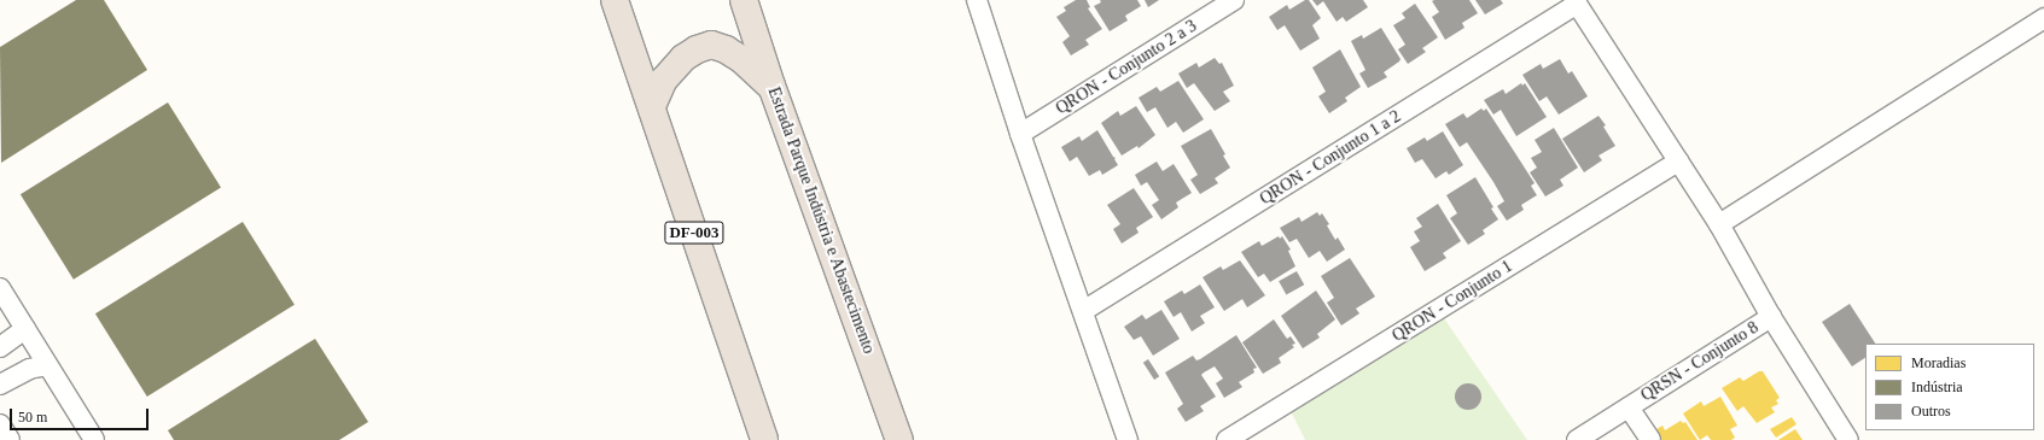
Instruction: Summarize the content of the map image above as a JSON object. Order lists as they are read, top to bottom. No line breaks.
{"streets":{"highway":["Estrada Parque Indústria e Abastecimento","DF-003"],"street":["QRON - Conjunto 2 a 3","QRON - Conjunto 1 a 2","QRON - Conjunto 1","QRSN - Conjunto 8"]},"legend":["Moradias","Indústria","Outros"],"scale_bar":"50 m"}
